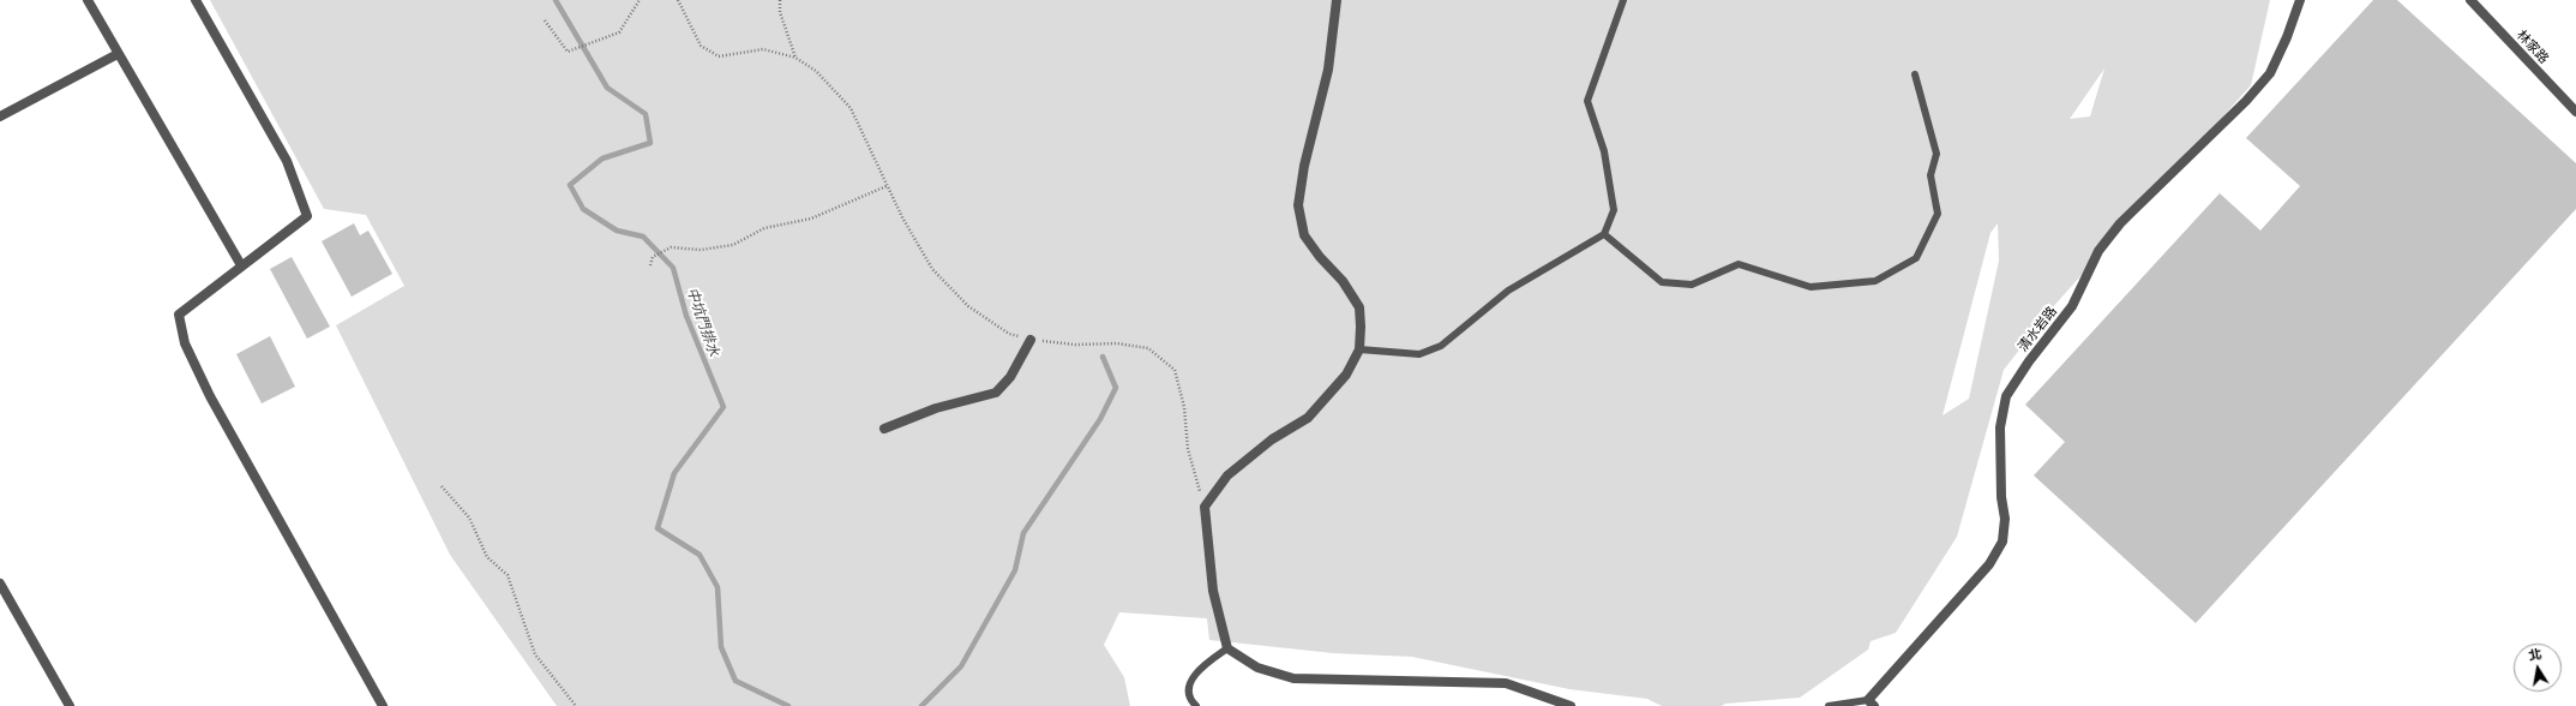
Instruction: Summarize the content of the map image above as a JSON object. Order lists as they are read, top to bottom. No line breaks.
{"streets":{"street":["林家路","清水岩路"]},"water":["中坑門排水"],"north":"top"}
